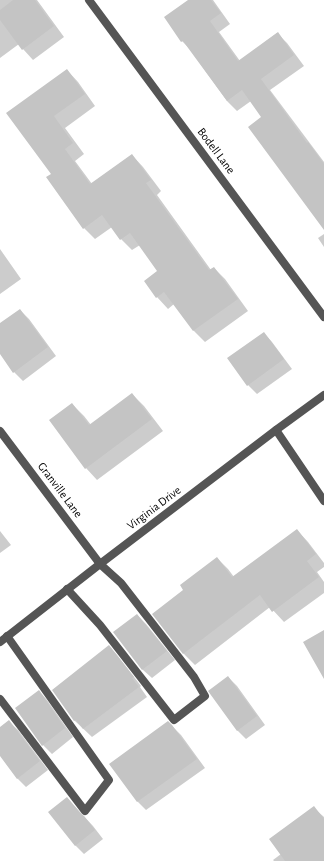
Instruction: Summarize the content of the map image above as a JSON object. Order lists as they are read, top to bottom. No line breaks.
{"streets":{"street":["Bodell Lane","Granville Lane","Virginia Drive"]},"crossings":[["Granville Lane","Virginia Drive"]]}
